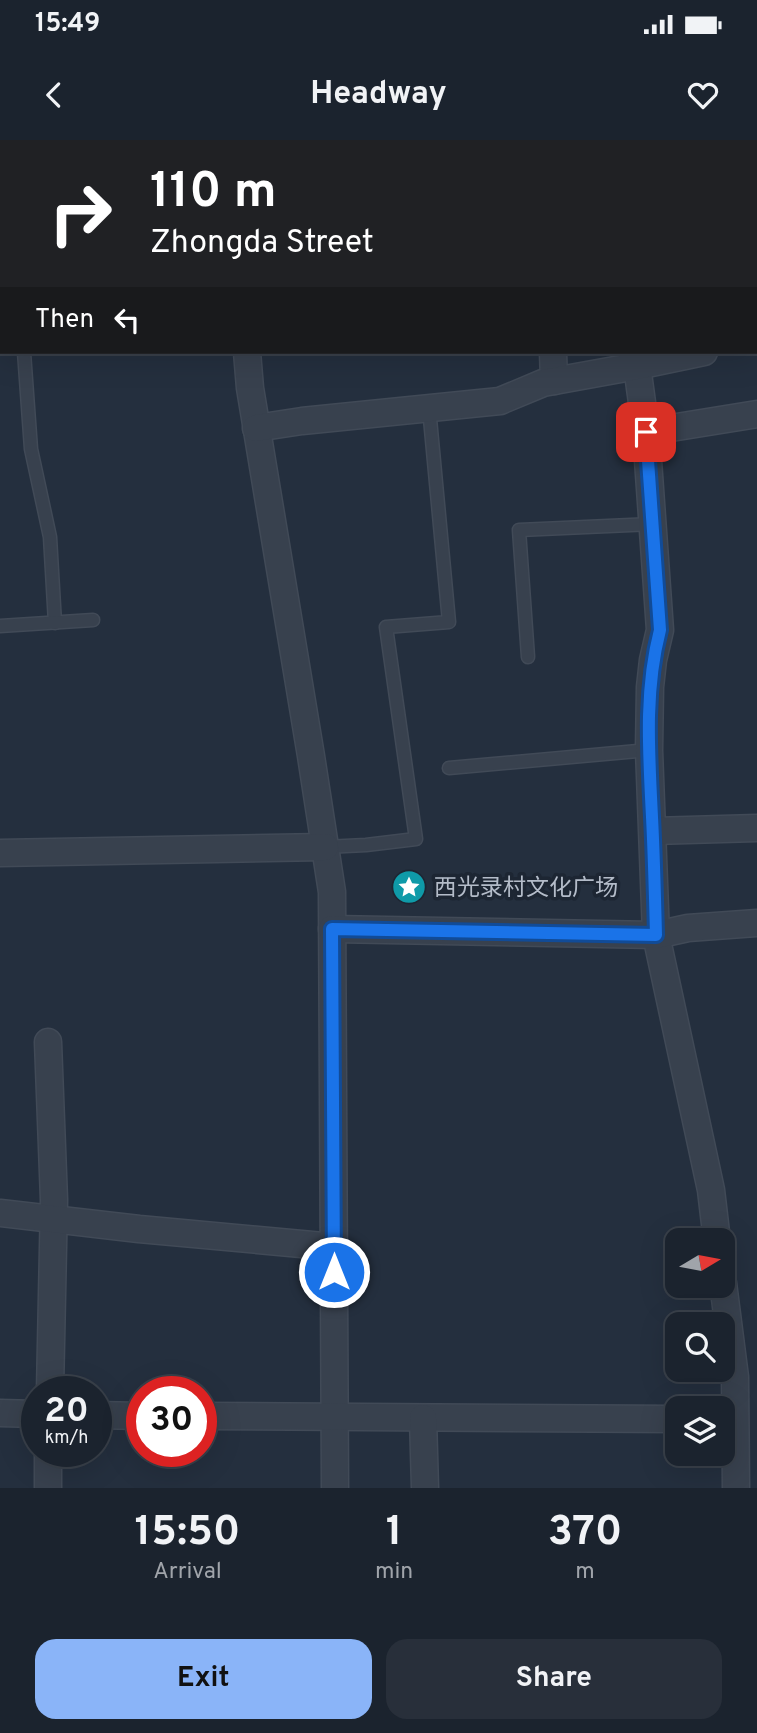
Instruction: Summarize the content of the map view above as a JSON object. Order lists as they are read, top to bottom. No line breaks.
{"places":{"place":["西光录村文化广场"]},"north":"right","page":{"status":"15:49","header":"Headway","turn":["110 m","Zhongda Street"],"then":"Then","speed":"20 km/h","limit":"30","eta":["15:50","Arrival","1","min","370","m"],"buttons":["Exit","Share"]}}
